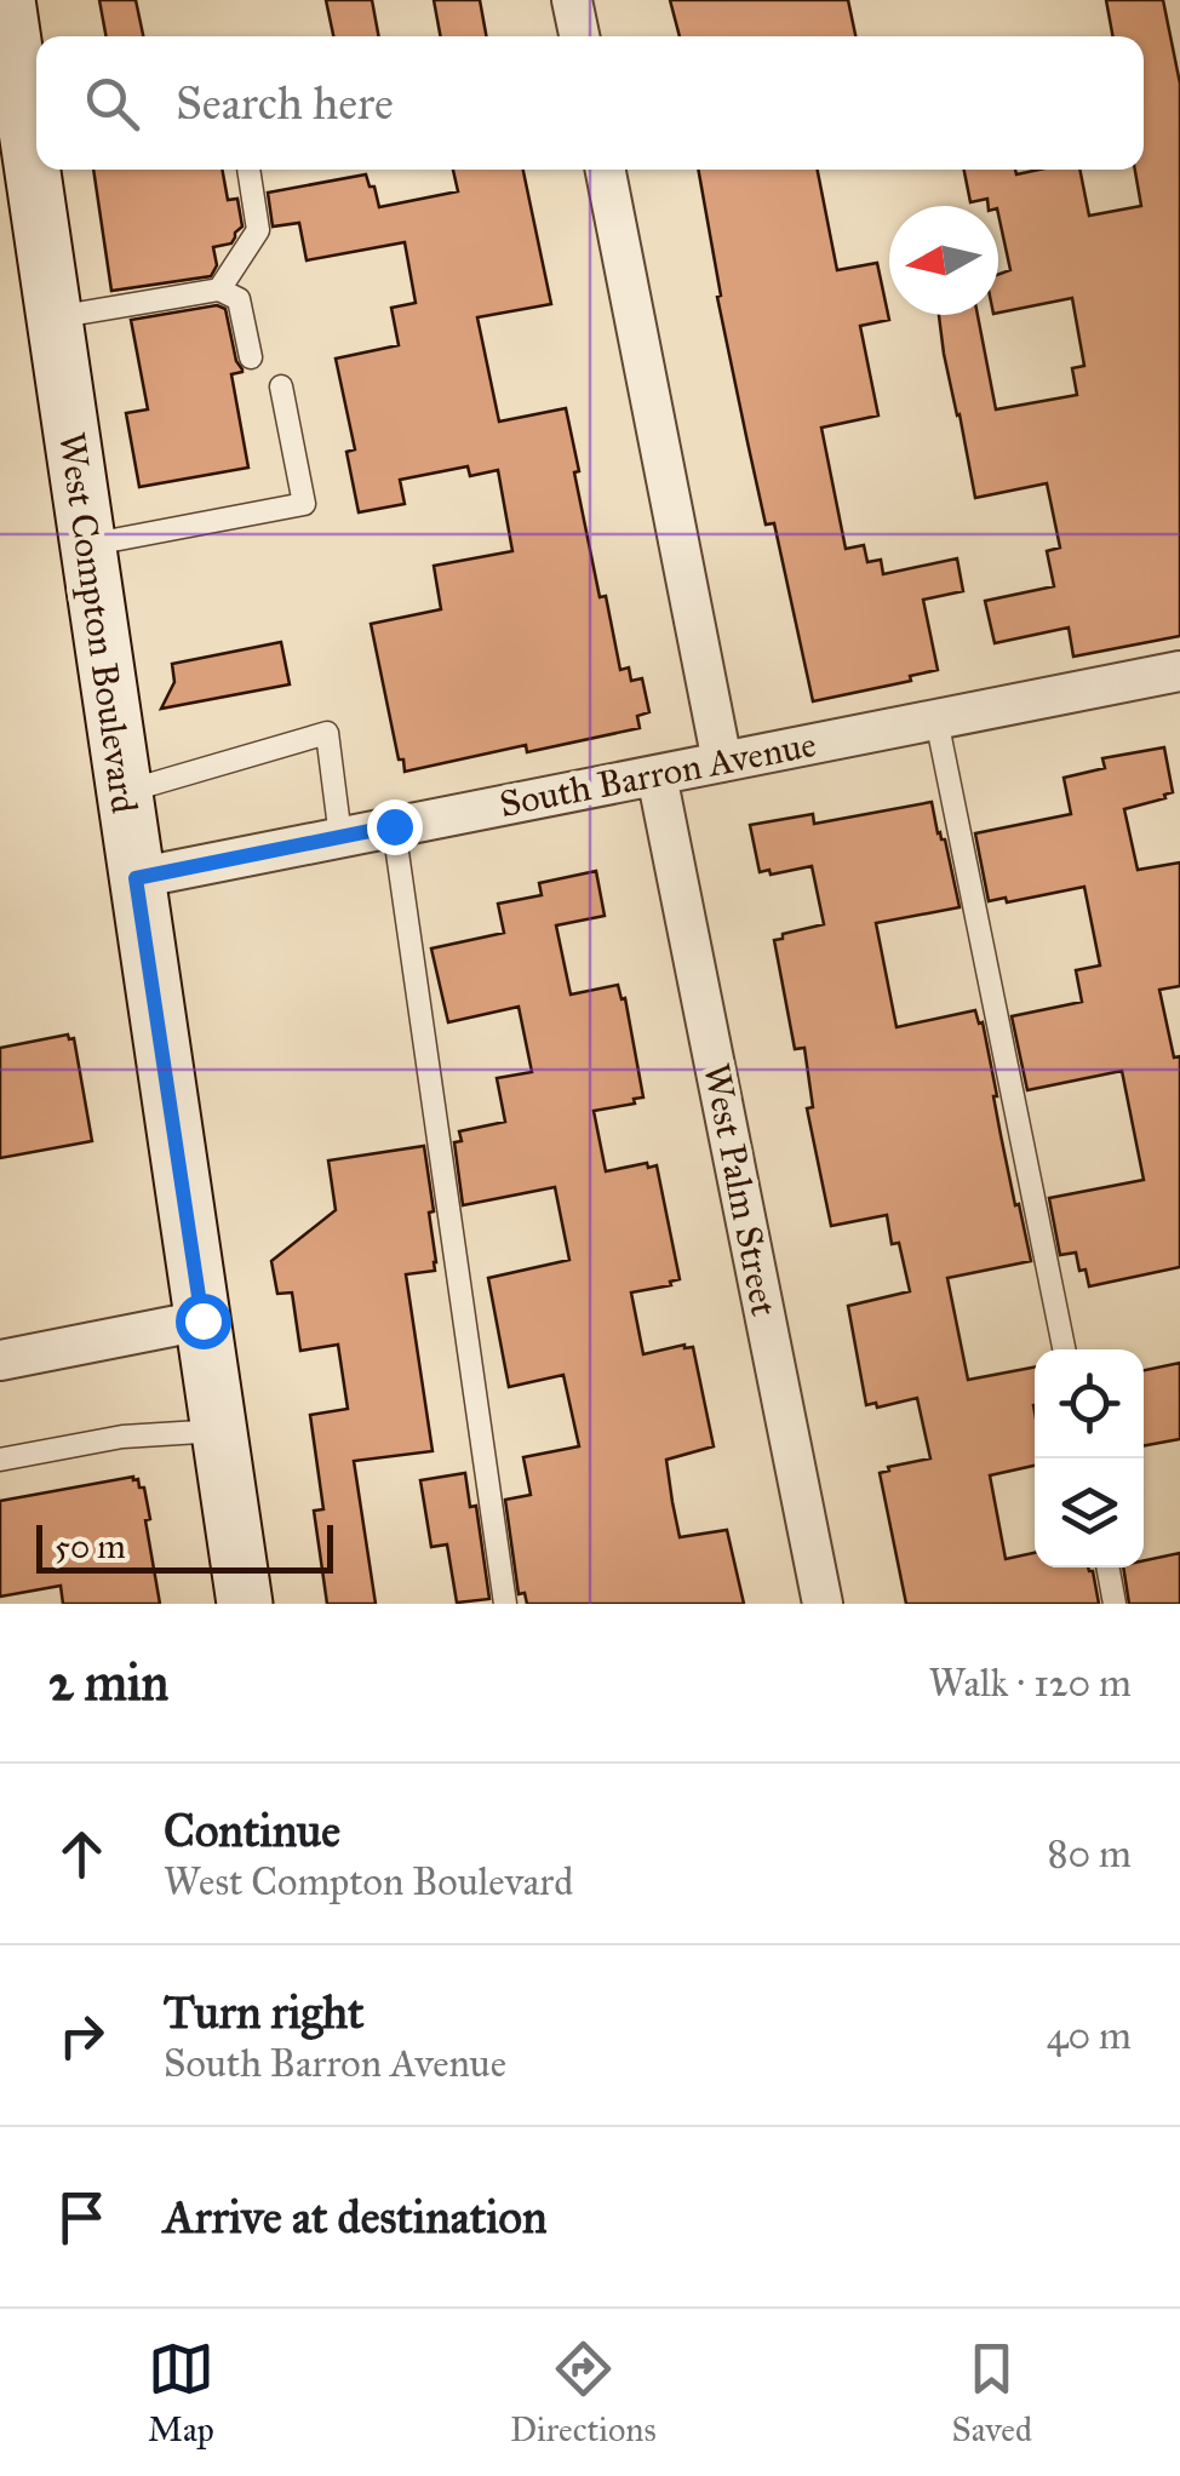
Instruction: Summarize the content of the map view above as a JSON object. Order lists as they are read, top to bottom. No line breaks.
{"streets":{"main road":["West Compton Boulevard"],"street":["South Barron Avenue","West Palm Street"]},"crossings":[["West Compton Boulevard","South Barron Avenue"],["South Barron Avenue","West Palm Street"]],"scale_bar":"50 m","north":"left","page":{"search":"Search here","scale":"50 m","heading":["2 min","Walk · 120 m"],"list":[["Continue","West Compton Boulevard","80 m"],["Turn right","South Barron Avenue","40 m"],"Arrive at destination"],"nav":["Map","Directions","Saved"]}}
